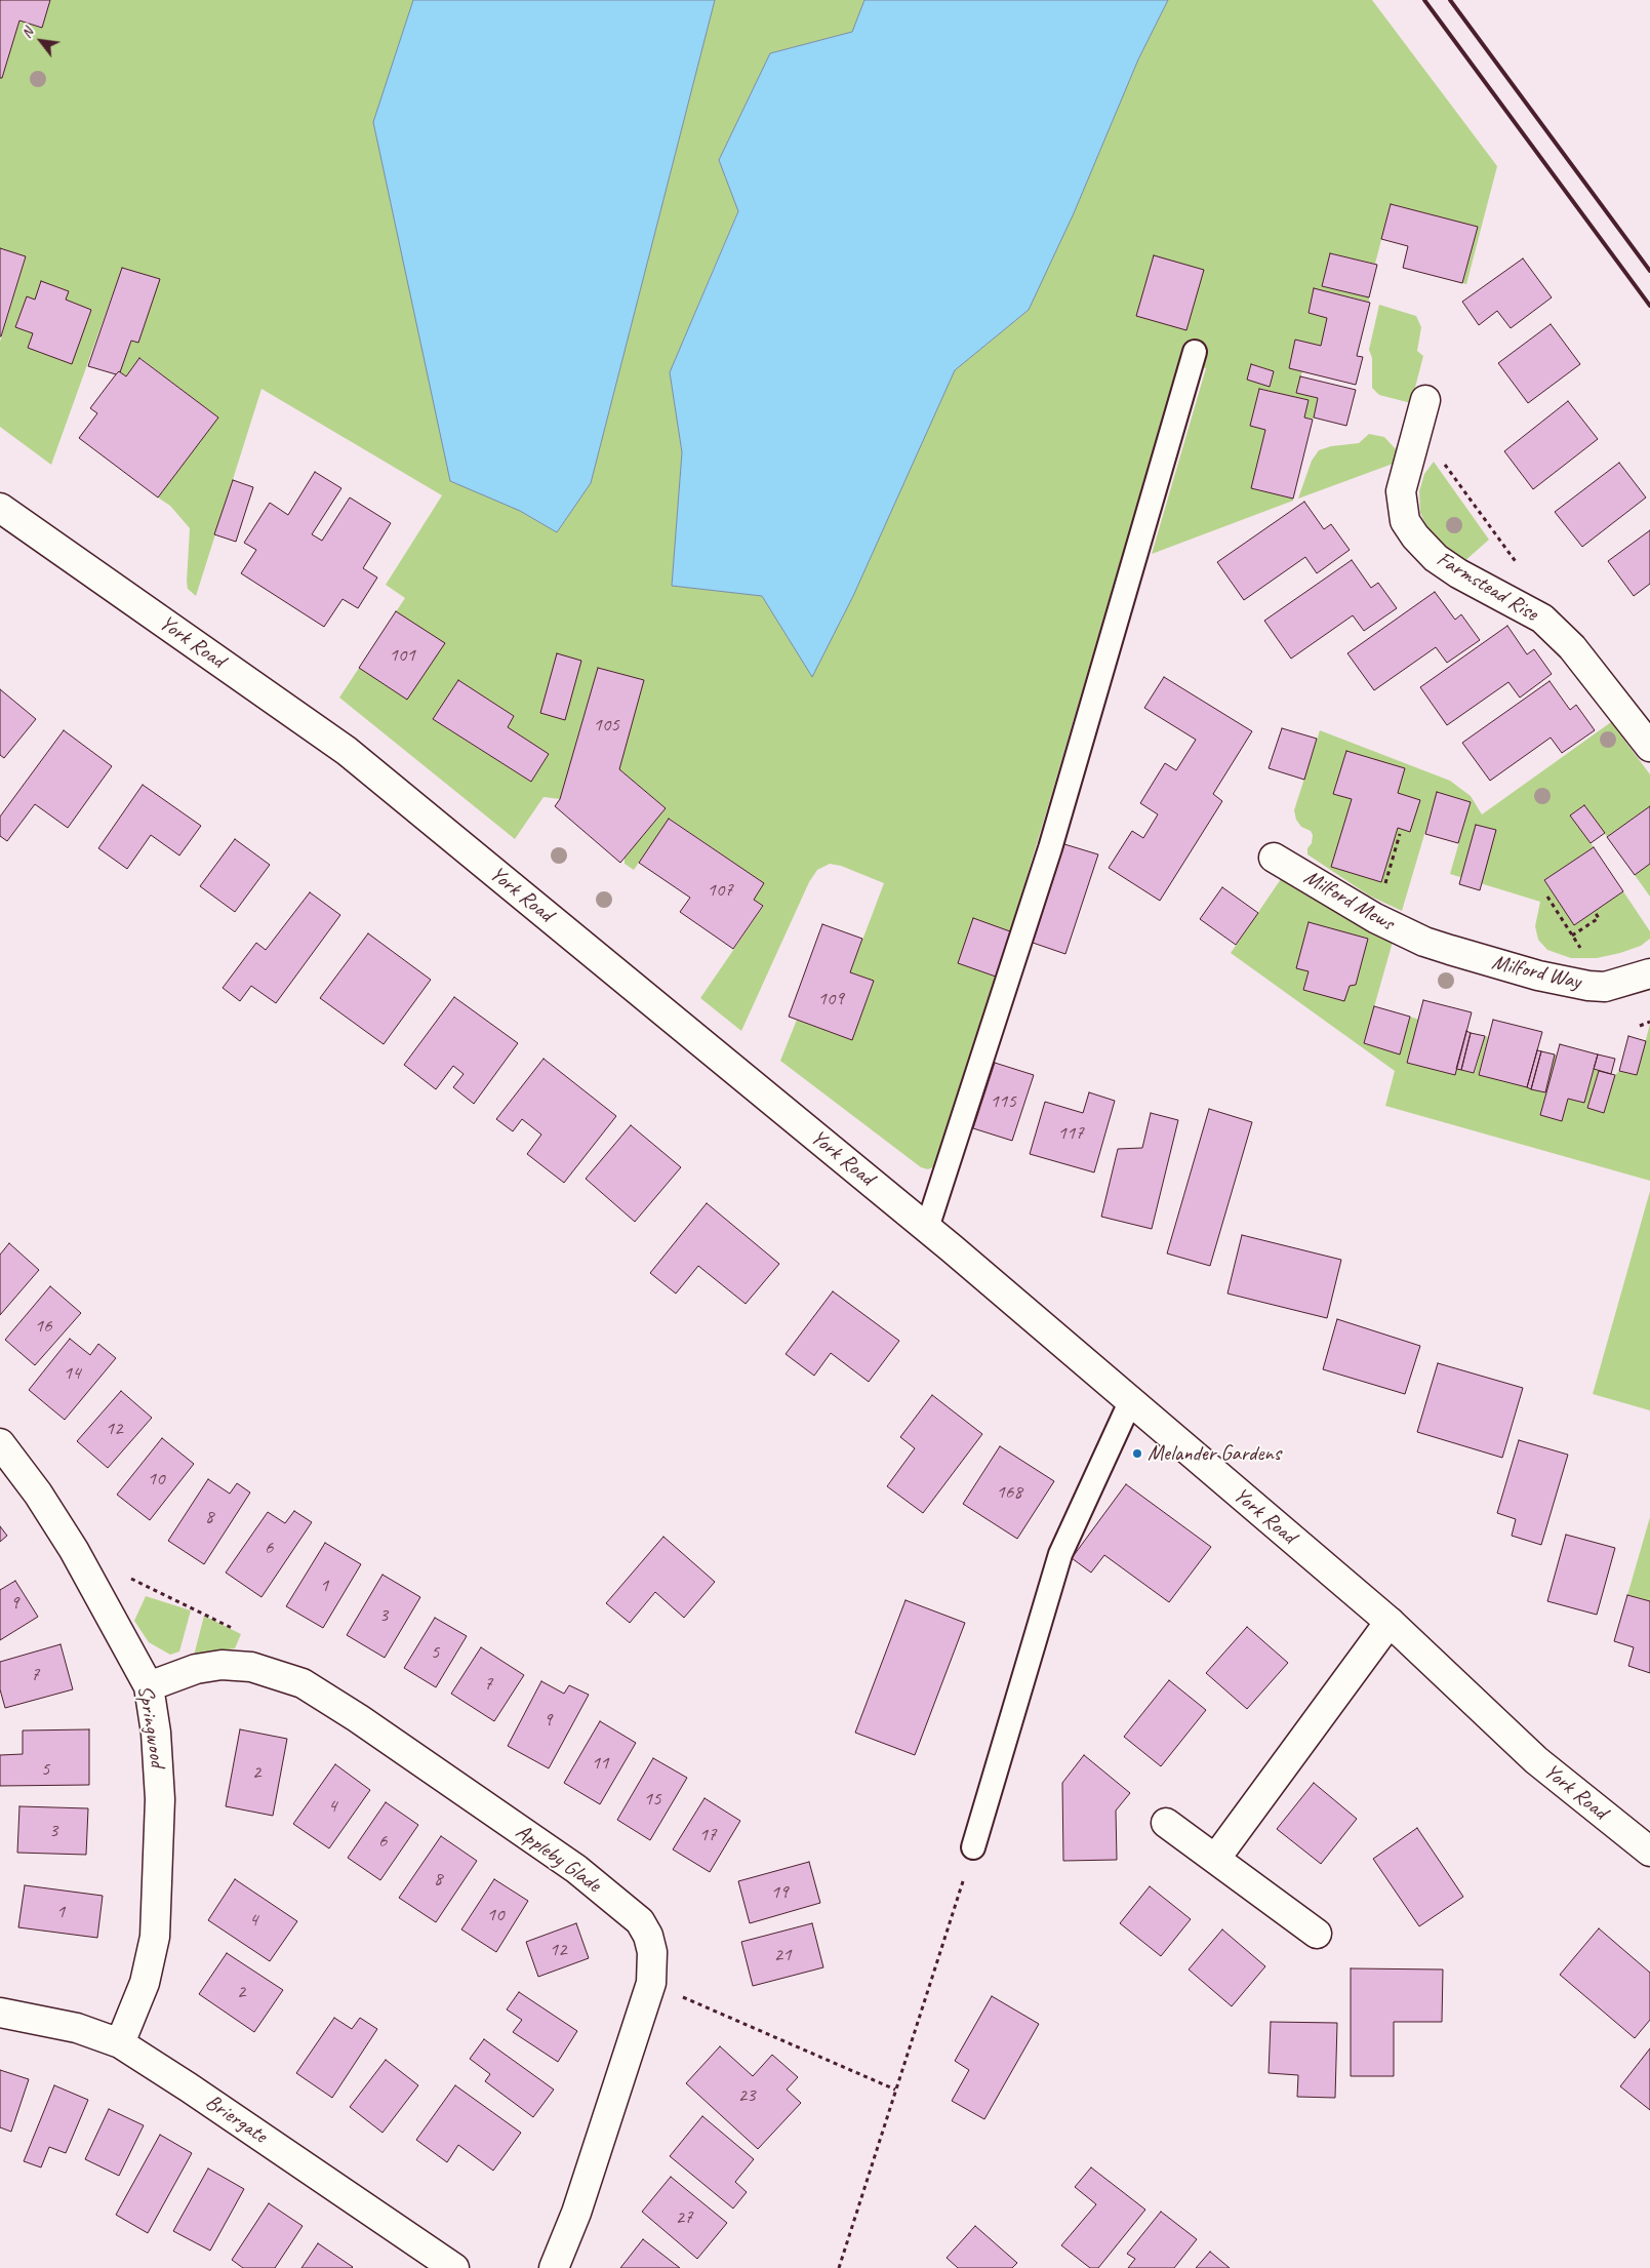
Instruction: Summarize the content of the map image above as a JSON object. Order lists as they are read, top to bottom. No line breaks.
{"streets":{"street":["Farmstead Rise","York Road","Milford Mews","Milford Way","Springwood","Appleby Glade","Briergate"]},"crossings":[["Milford Mews","Milford Way"],["Springwood","Appleby Glade"],["Springwood","Briergate"]],"places":["Melander Gardens"],"house_numbers":["101","105","107","109","115","117","16","14","12","10","168","8","6","1","9","3","5","7","7","9","11","5","2","15","4","3","17","6","8","19","1","10","4","12","21","2","23","27"],"north":"top left"}
